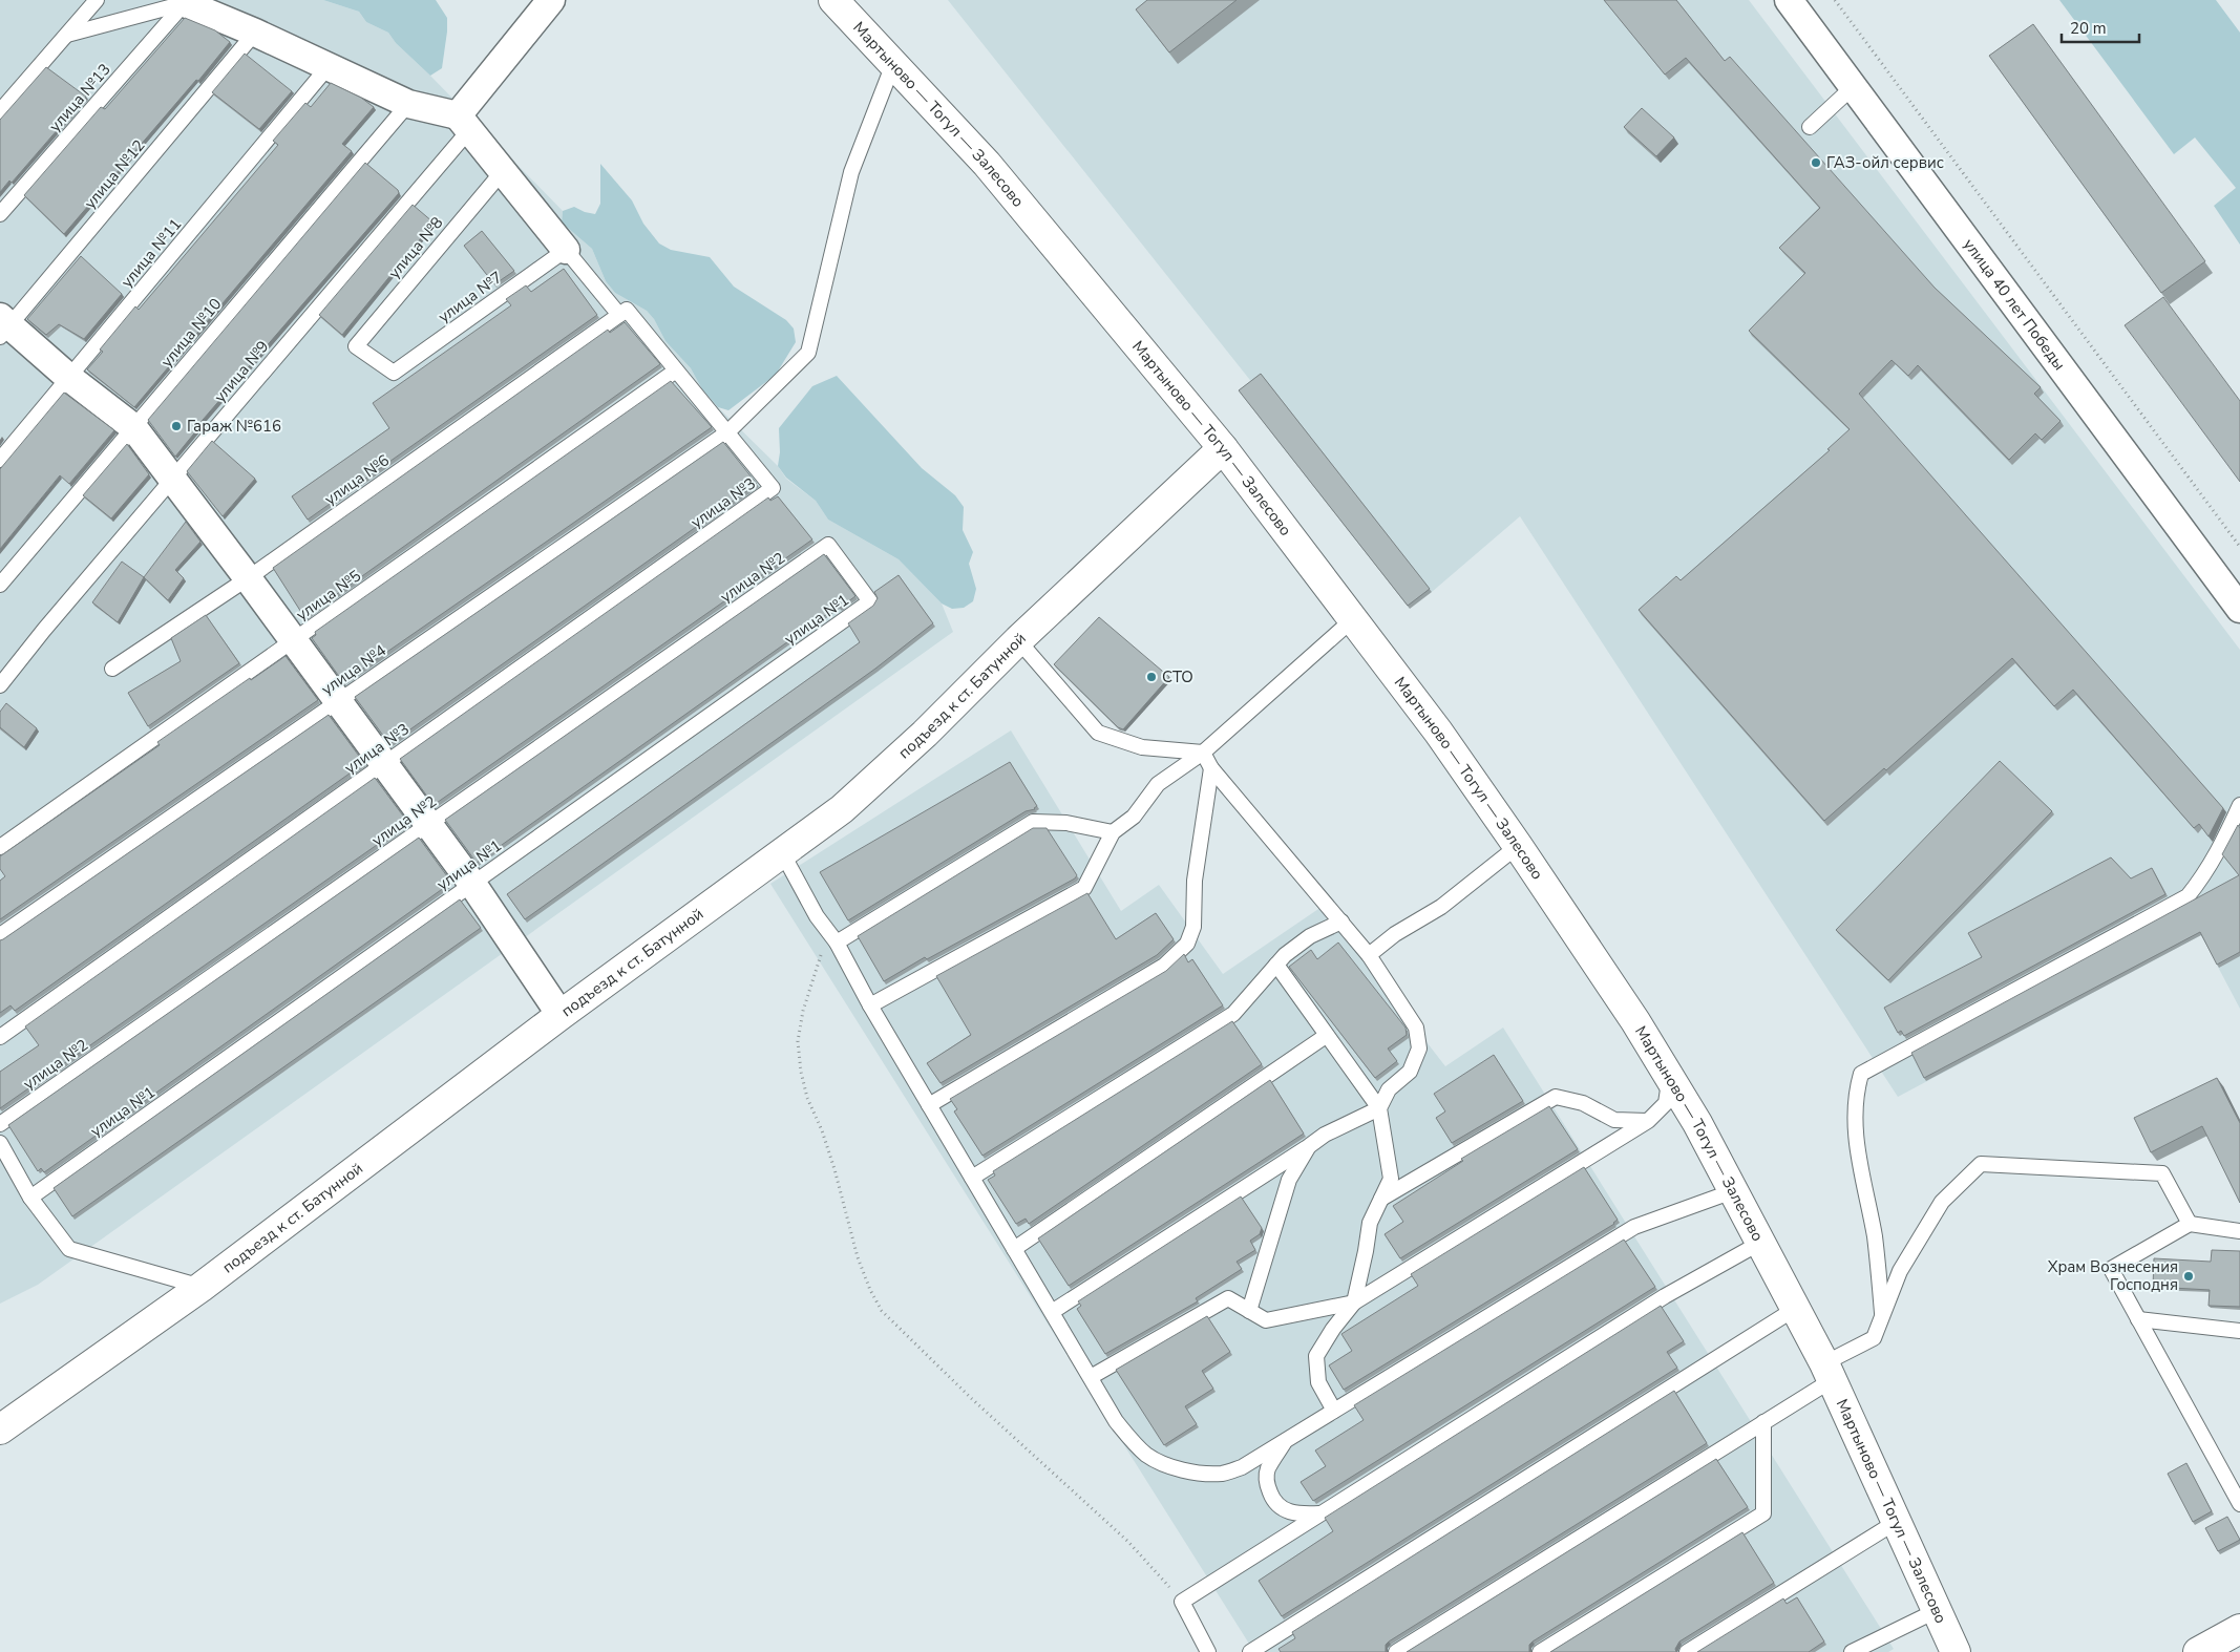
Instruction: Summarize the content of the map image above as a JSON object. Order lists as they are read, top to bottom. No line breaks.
{"streets":{"street":["Мартыново — Тогул — Залесово","улица 40 лет Победы","подъезд к ст. Батунной"],"lane":["улица №13","улица №12","улица №8","улица №11","улица №7","улица №10","улица №9","улица №6","улица №3","улица №2","улица №5","улица №1","улица №4"]},"crossings":[["Мартыново — Тогул — Залесово","улица №4"],["Мартыново — Тогул — Залесово","подъезд к ст. Батунной"],["улица №8","улица №7"],["улица №3","улица №4"],["улица №2","улица №1"]],"places":["ГАЗ-ойл сервис","Гараж №616","СТО","Храм Вознесения Господня"],"scale_bar":"20 m"}
